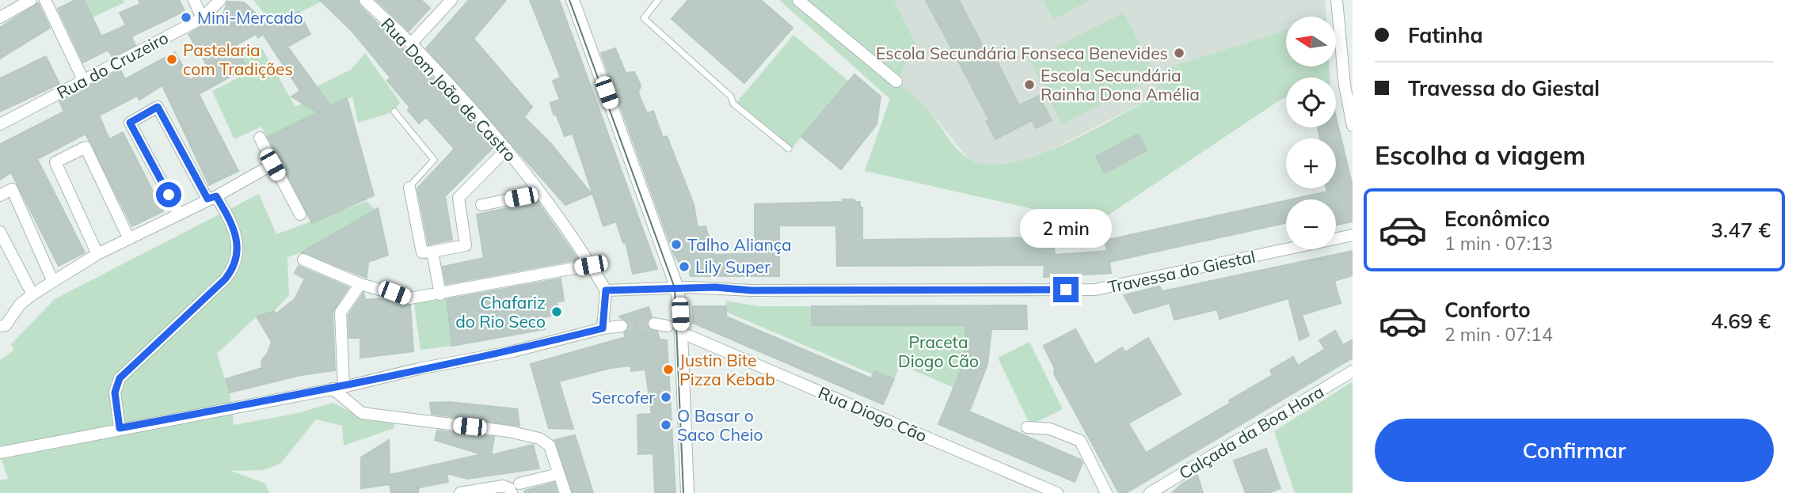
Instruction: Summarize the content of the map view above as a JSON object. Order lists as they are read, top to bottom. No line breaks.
{"streets":{"street":["Rua do Cruzeiro","Rua Dom João de Castro","Travessa do Giestal","Rua Diogo Cão","Calçada da Boa Hora"]},"crossings":[["Rua Dom João de Castro","Travessa do Giestal"]],"parks":["Praceta Diogo Cão"],"places":["Mini-Mercado","Escola Secundária Fonseca Benevides","Pastelaria com Tradições","Escola Secundária Rainha Dona Amélia","Talho Aliança","Lily Super","Chafariz do Rio Seco","Justin Bite Pizza Kebab","Sercofer","O Basar o Saco Cheio"],"north":"left","page":{"banner":["Fatinha","Travessa do Giestal"],"map_buttons":["+","−"],"heading":"Escolha a viagem","list":[{"name":"Econômico","note":"1 min · 07:13","value":"3.47 €"},{"name":"Conforto","note":"2 min · 07:14","value":"4.69 €"}],"bubble":"2 min","buttons":"Confirmar"}}
